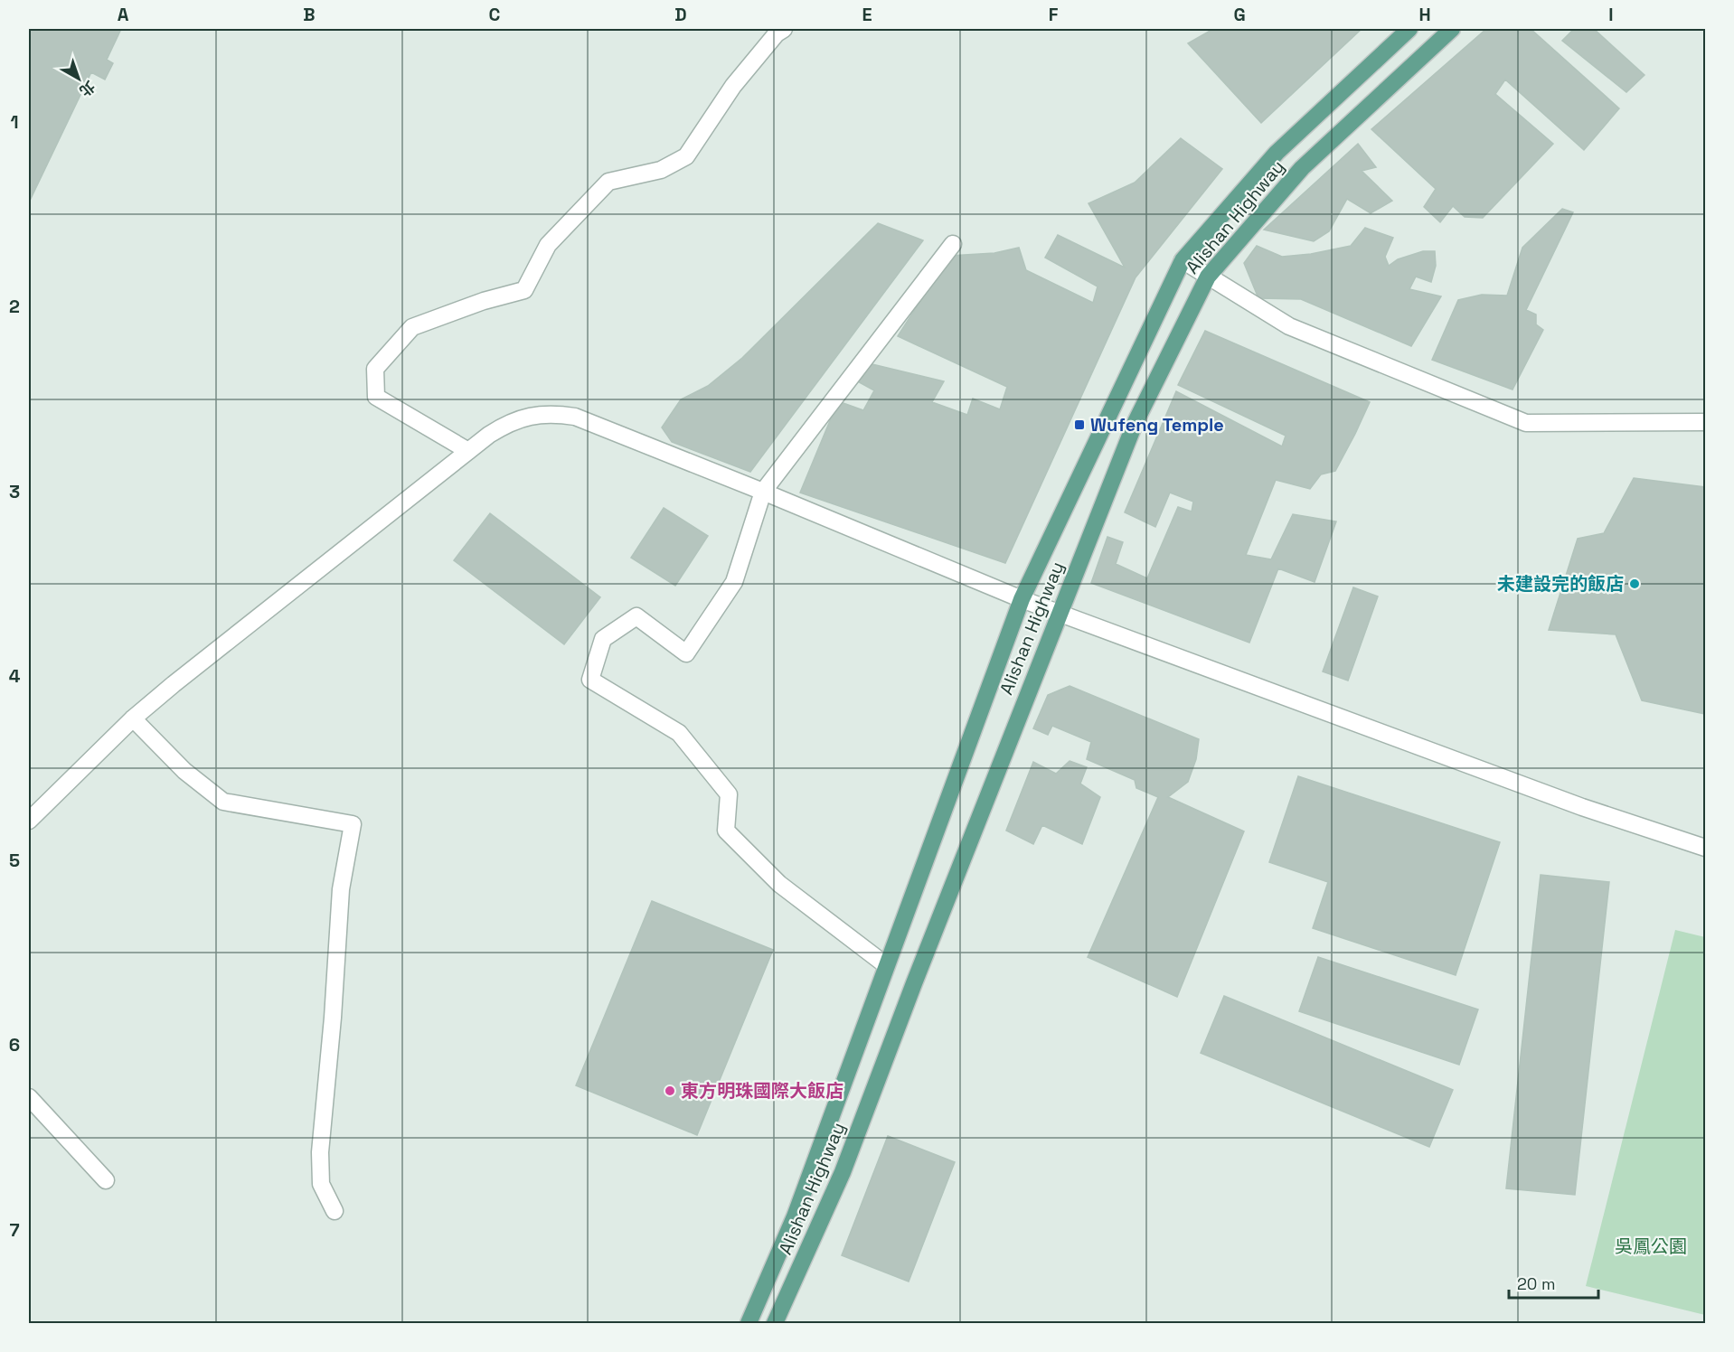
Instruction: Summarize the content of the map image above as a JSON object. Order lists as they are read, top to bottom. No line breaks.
{"streets":{"main road":["Alishan Highway"]},"parks":["吳鳳公園"],"places":{"transit":["Wufeng Temple"],"other":["未建設完的飯店","東方明珠國際大飯店"]},"scale_bar":"20 m","north":"bottom right","grid":{"columns":["A","B","C","D","E","F","G","H","I"],"rows":["1","2","3","4","5","6","7"]}}
